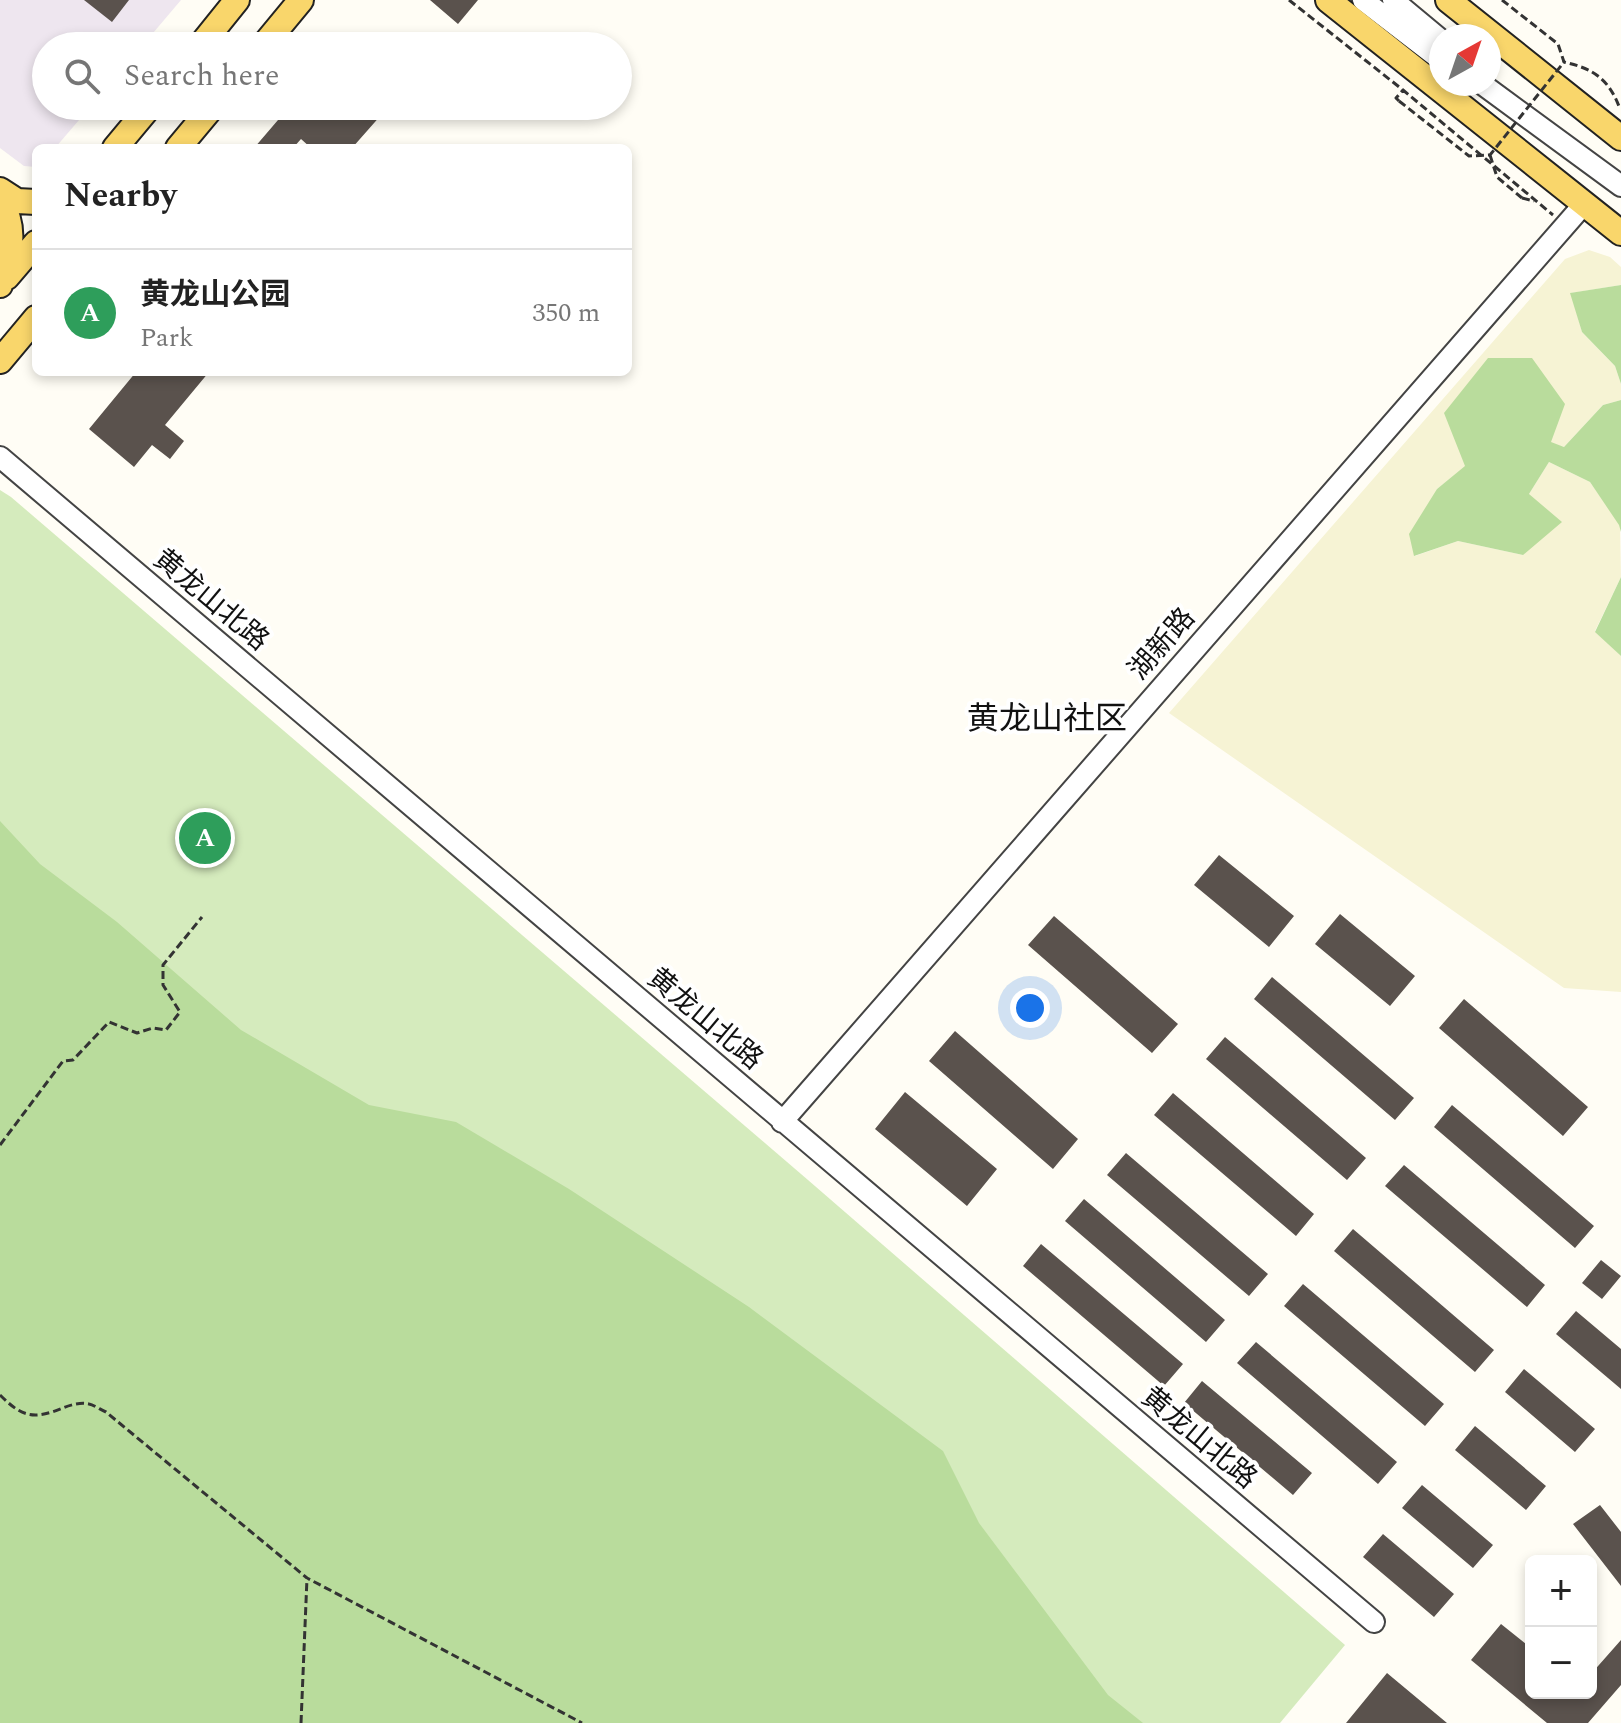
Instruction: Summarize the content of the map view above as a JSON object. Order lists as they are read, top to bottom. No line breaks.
{"streets":{"street":["黄龙山北路","湖新路"]},"crossings":[["黄龙山北路","湖新路"]],"districts":["黄龙山社区"],"north":"top right","page":{"search":"Search here","heading":"Nearby","list":[{"mark":"A","name":"黄龙山公园","note":"Park","value":"350 m"}],"pins":"A","map_buttons":["+","−"]}}
